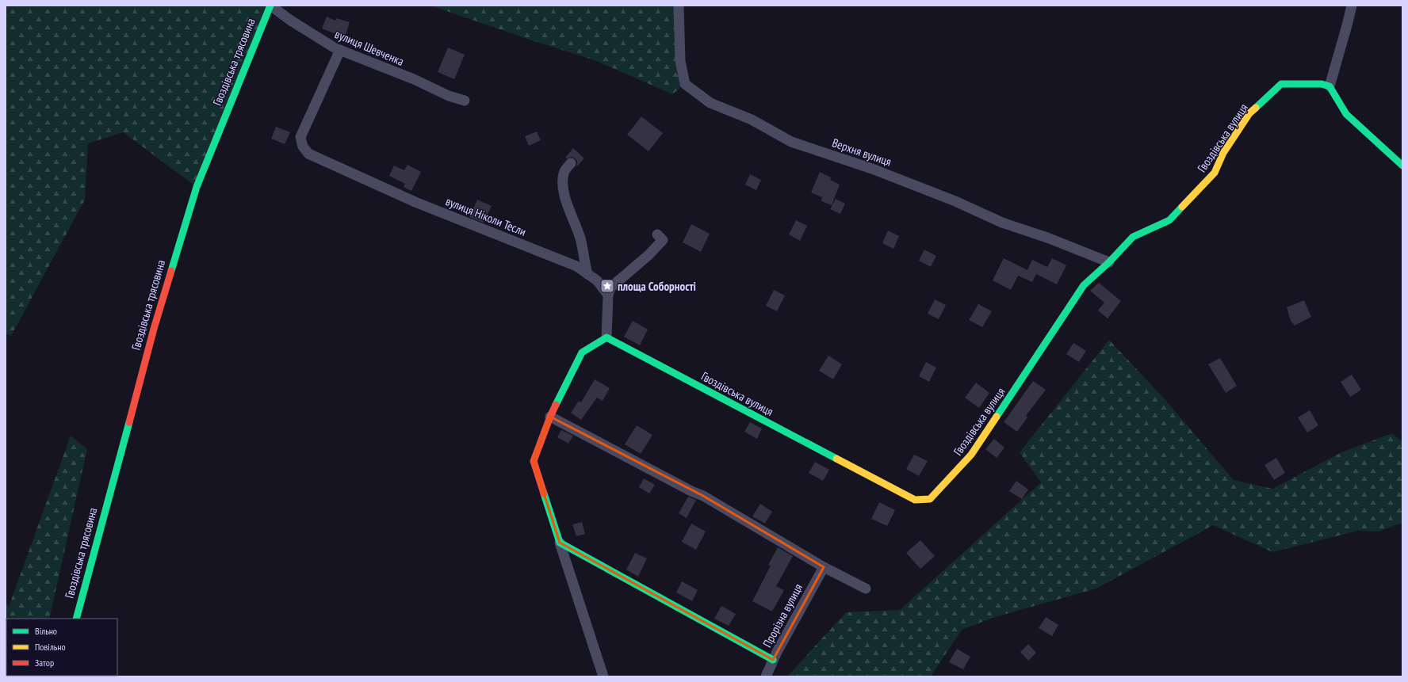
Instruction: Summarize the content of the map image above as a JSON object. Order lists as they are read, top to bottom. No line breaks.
{"streets":{"street":["вулиця Шевченка","Гвоздівська трясовина","Гвоздівська вулиця","Верхня вулиця","вулиця Ніколи Тесли","Прорізна вулиця"]},"crossings":[["вулиця Шевченка","Гвоздівська трясовина"],["вулиця Шевченка","вулиця Ніколи Тесли"],["Гвоздівська вулиця","Верхня вулиця"]],"places":{"place":["площа Соборності"]},"legend":["Вільно","Повільно","Затор"]}
